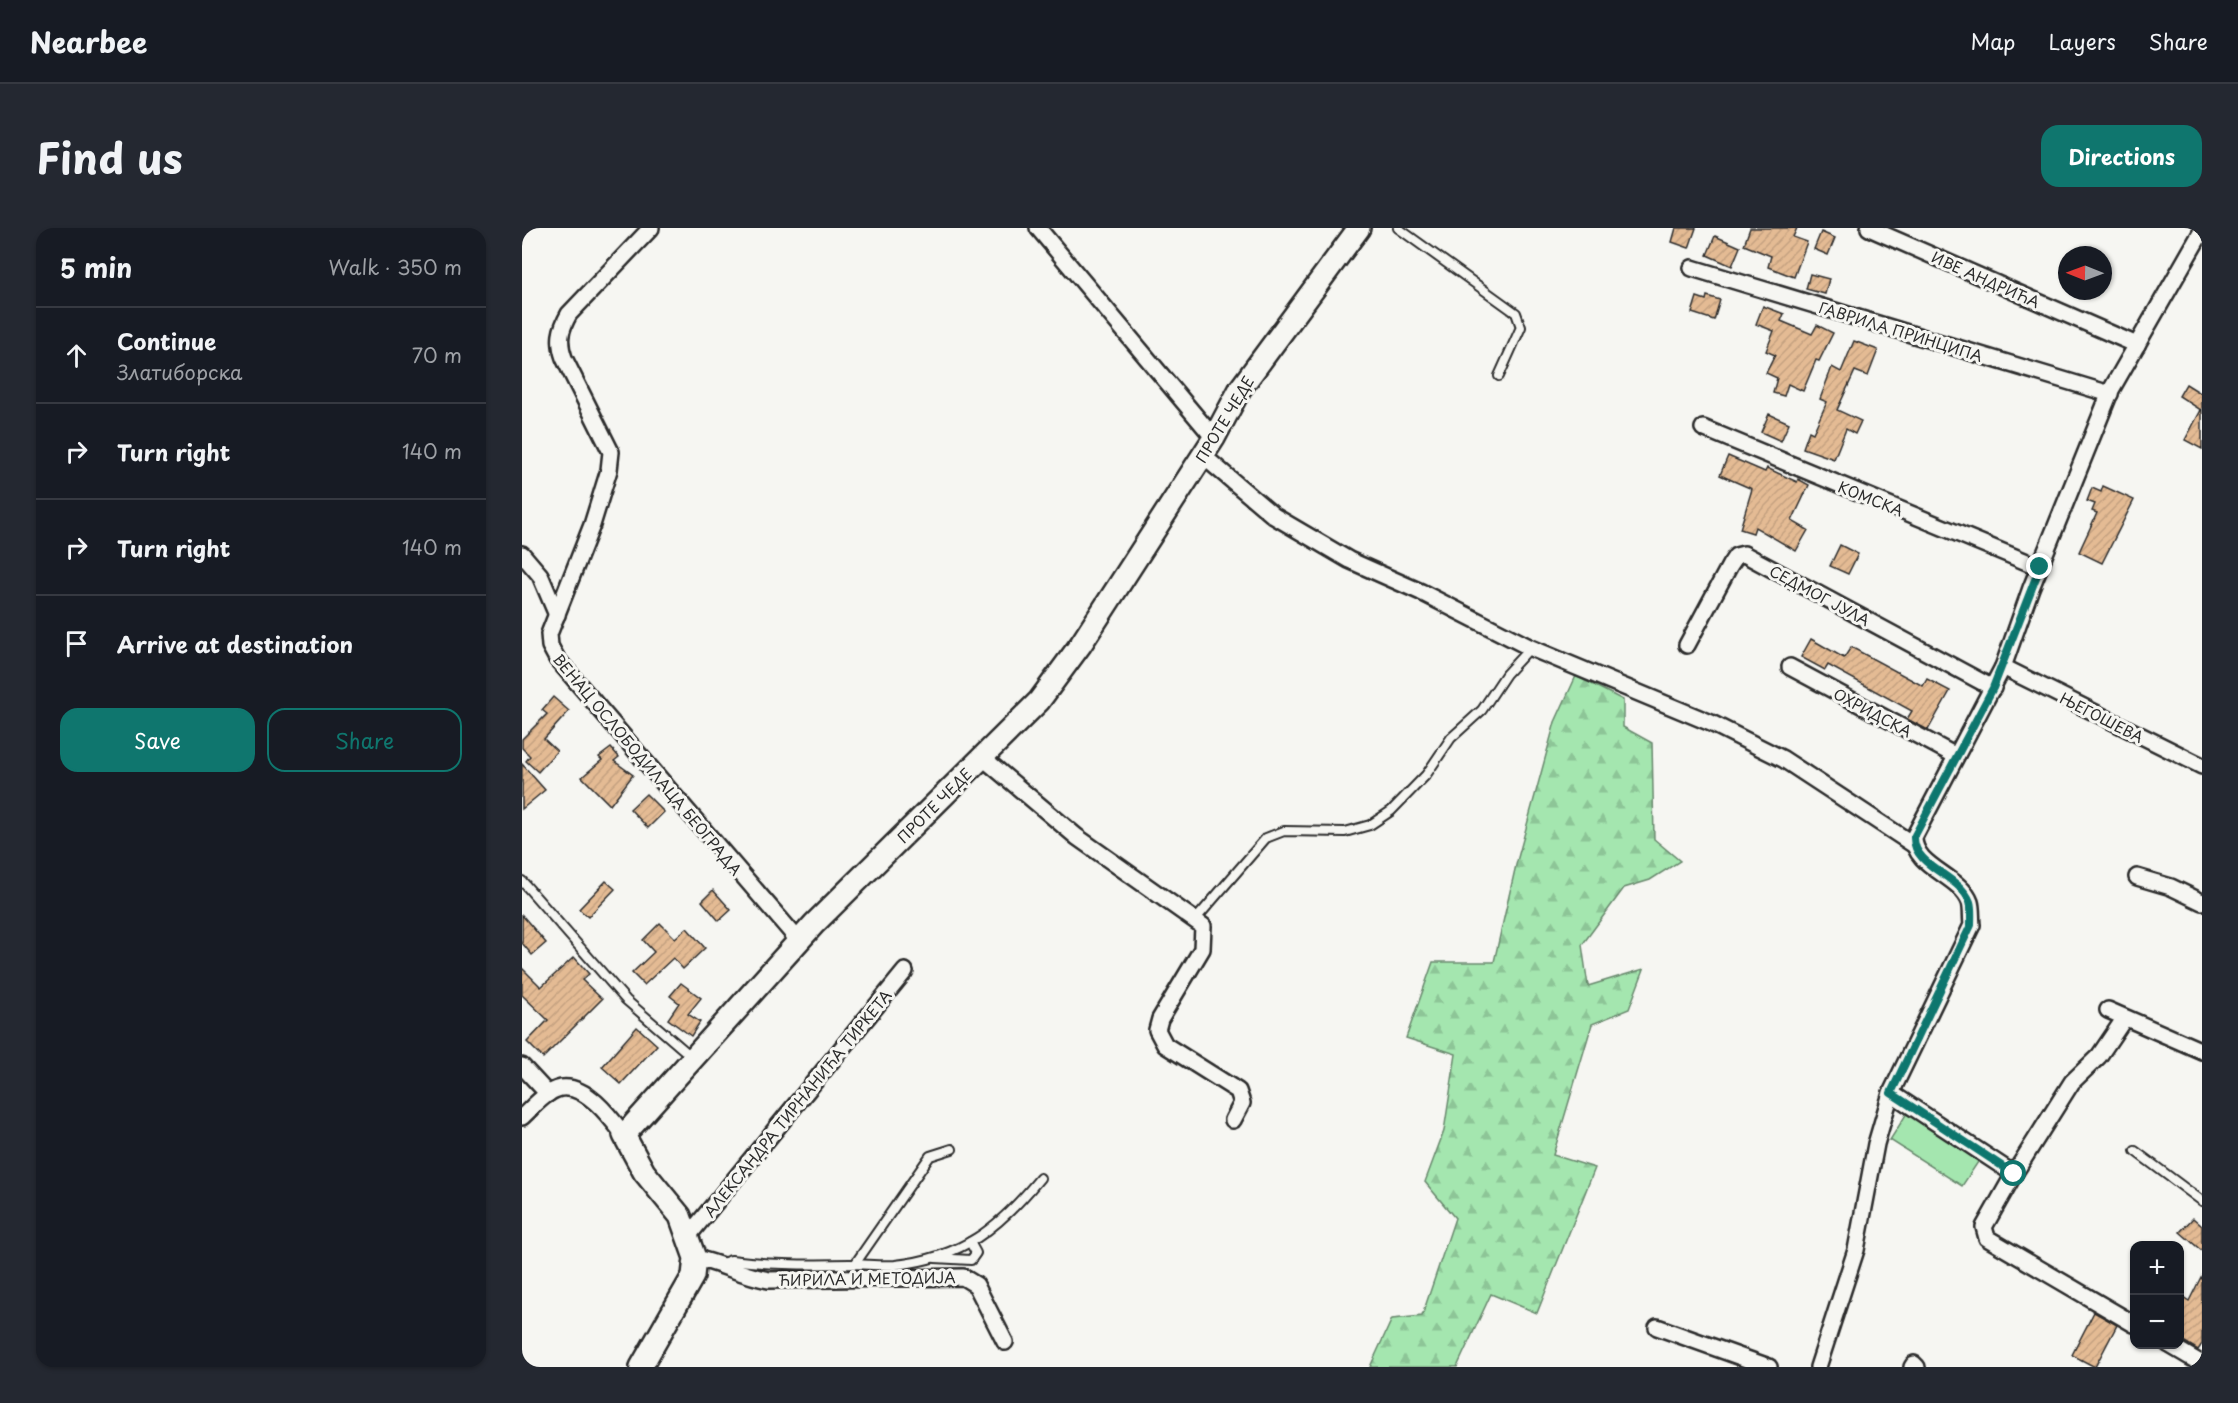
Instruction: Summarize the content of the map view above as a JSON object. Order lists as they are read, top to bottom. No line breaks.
{"streets":{"street":["ИВЕ АНДРИЋА","ГАВРИЛА ПРИНЦИПА","ПРОТЕ ЧЕДЕ","КОМСКА","СЕДМОГ ЈУЛА","ОХРИДСКА","ЊЕГОШЕВА","ВЕНАЦ ОСЛОБОДИЛАЦА БЕОГРАДА","АЛЕКСАНДРА ТИРНАНИЋА ТИРКЕТА","ЋИРИЛА И МЕТОДИЈА"]},"crossings":[["ПРОТЕ ЧЕДЕ","ВЕНАЦ ОСЛОБОДИЛАЦА БЕОГРАДА"]],"north":"left","page":{"header":"Nearbee","nav":["Map","Layers","Share"],"title":"Find us","buttons":["Directions",["Save","Share"]],"heading":["5 min","Walk · 350 m"],"list":[["Continue","Златиборска","70 m"],["Turn right","140 m"],["Turn right","140 m"],"Arrive at destination"],"map_buttons":["+","−"]}}
